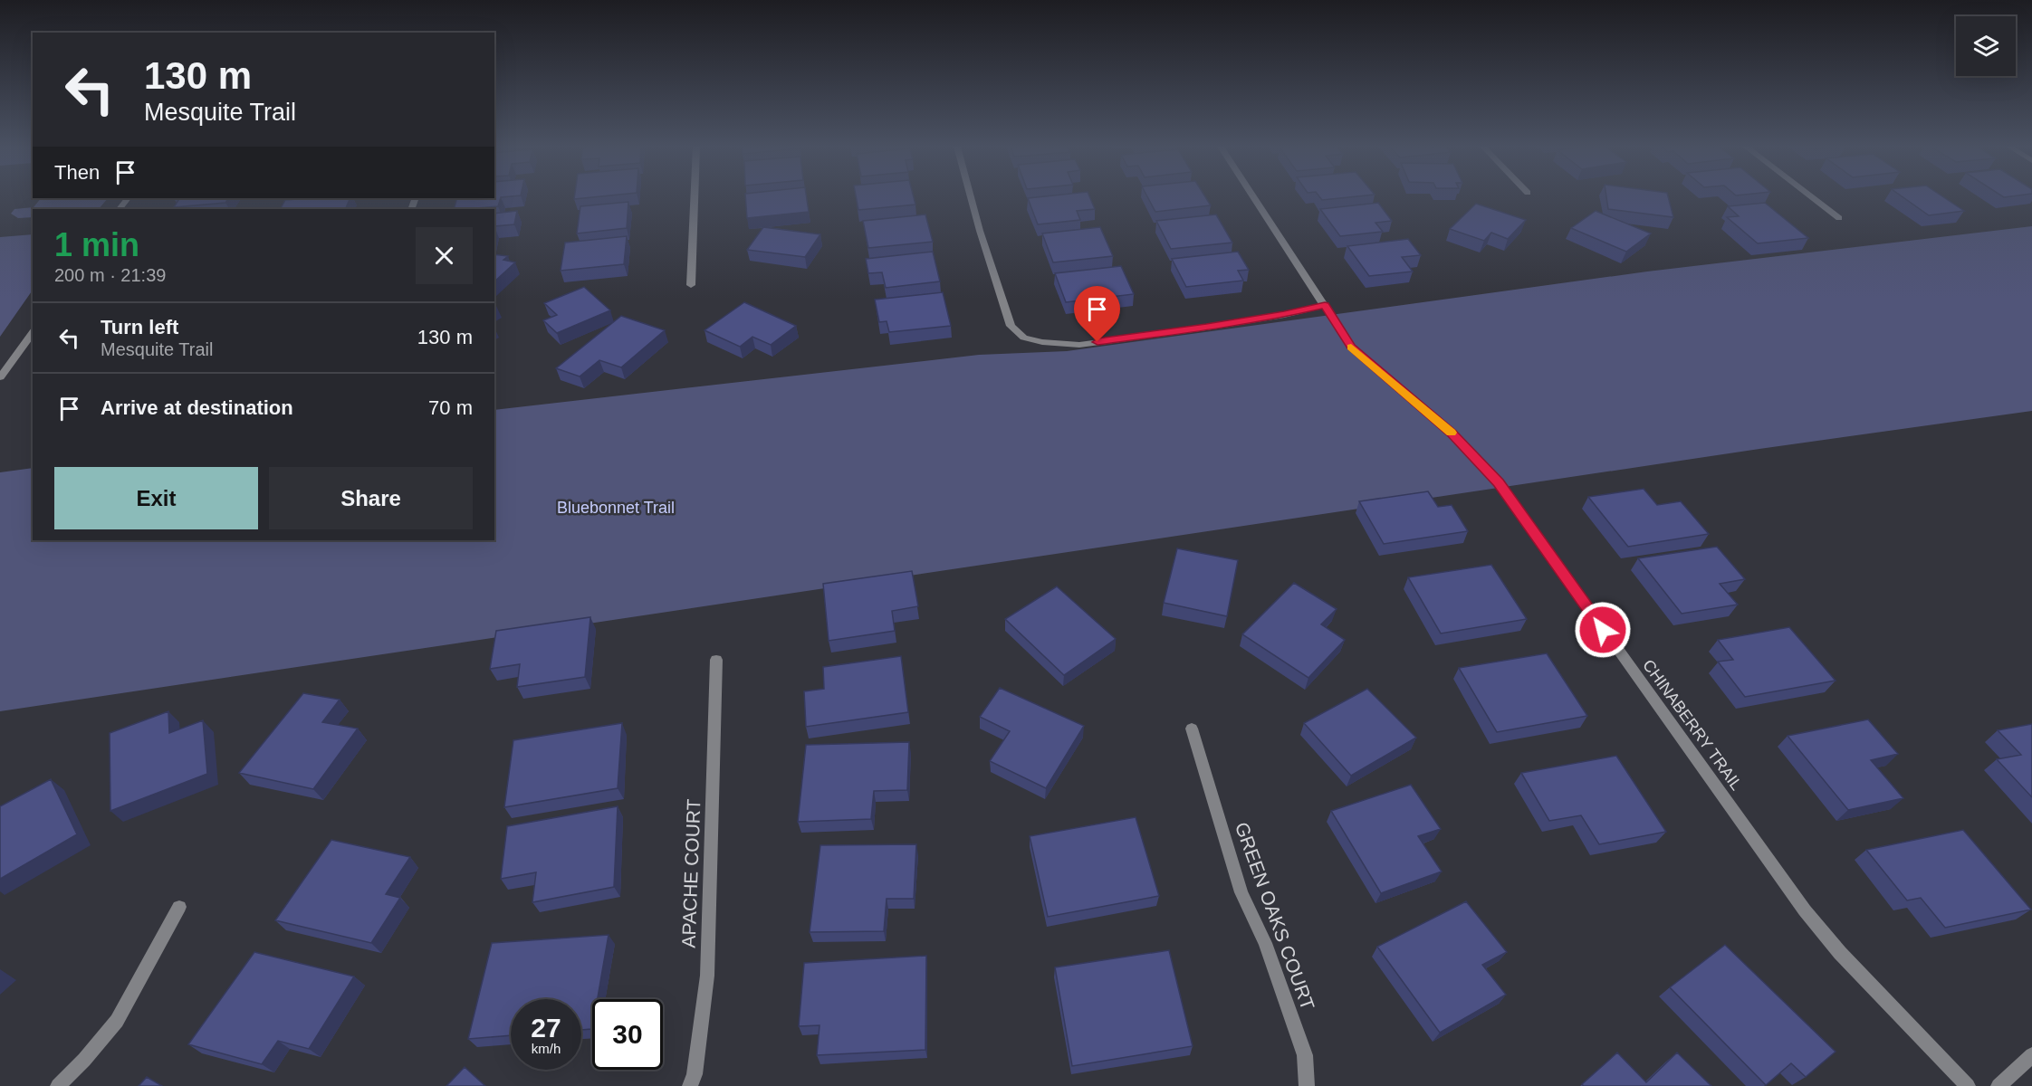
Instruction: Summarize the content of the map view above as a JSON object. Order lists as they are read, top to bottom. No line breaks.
{"streets":{"street":["CHINABERRY TRAIL","APACHE COURT","GREEN OAKS COURT"]},"parks":["Bluebonnet Trail"],"page":{"turn":["130 m","Mesquite Trail"],"then":"Then","heading":["1 min","200 m · 21:39"],"list":[{"name":"Turn left","note":"Mesquite Trail","value":"130 m"},{"name":"Arrive at destination","value":"70 m"}],"buttons":["Exit","Share"],"speed":"27 km/h","limit":"30"}}
